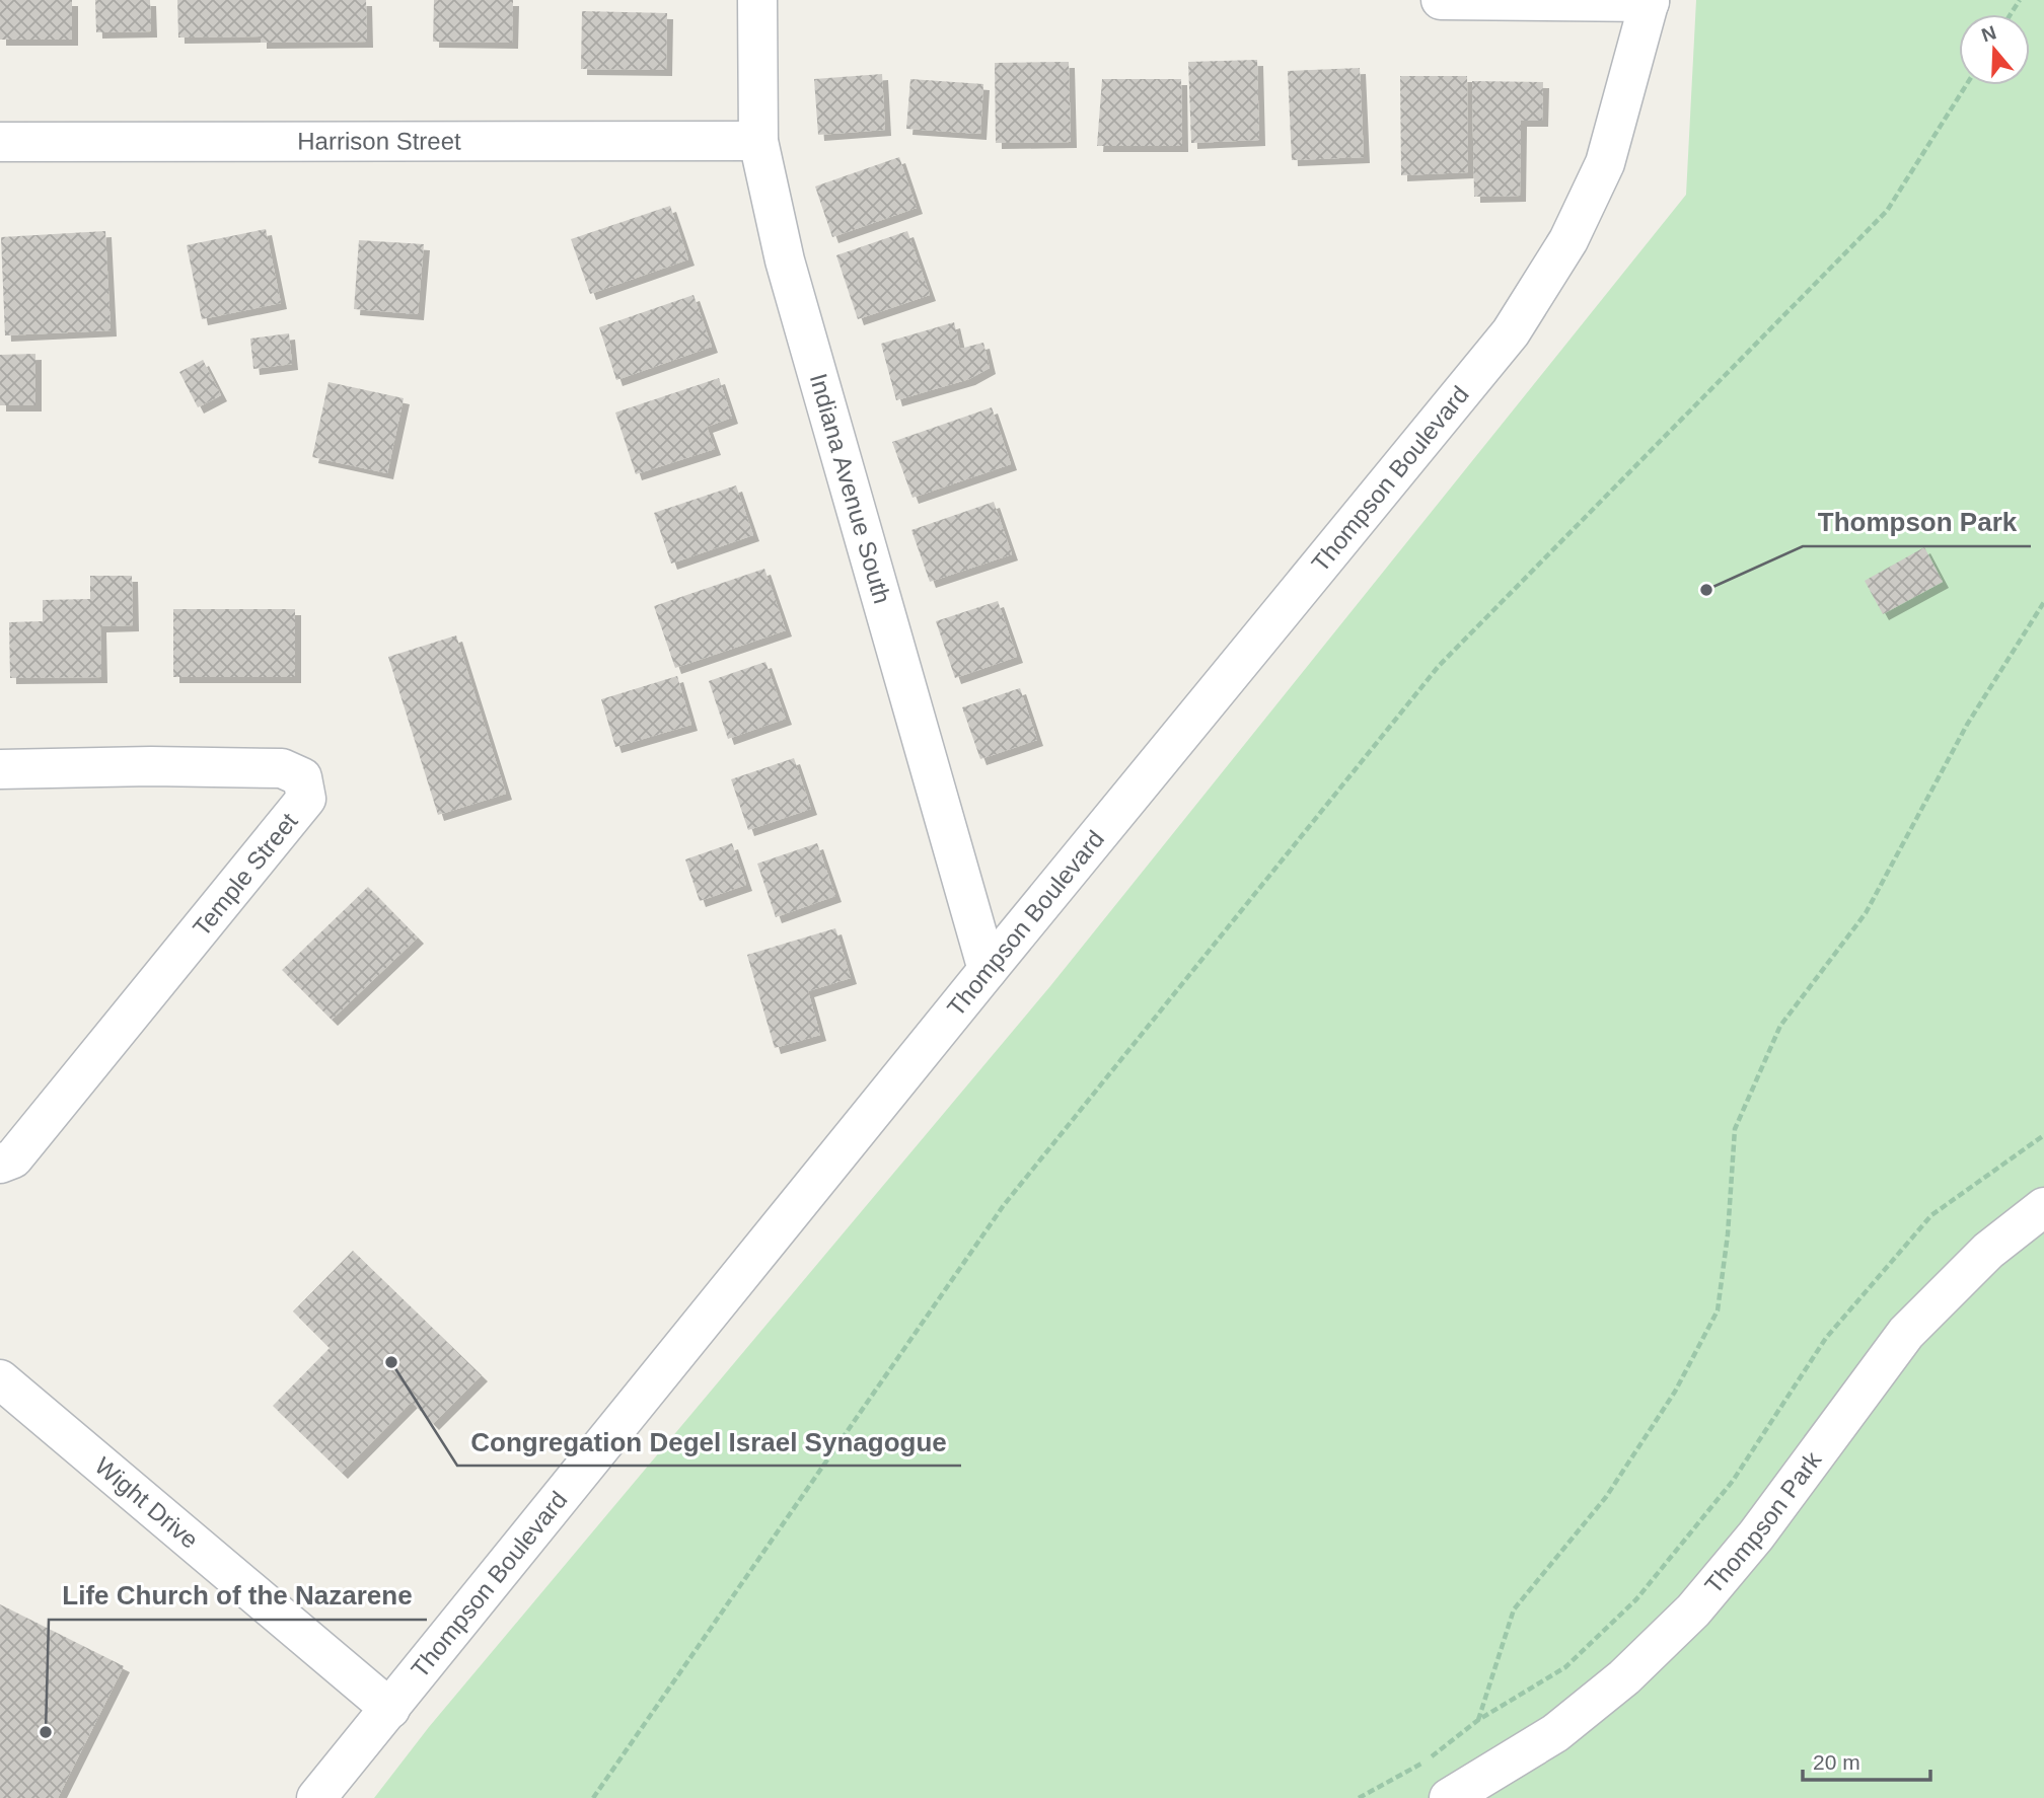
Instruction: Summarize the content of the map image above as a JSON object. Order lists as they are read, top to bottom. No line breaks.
{"streets":{"street":["Harrison Street","Thompson Boulevard","Indiana Avenue South","Temple Street","Wight Drive","Thompson Park"]},"crossings":[["Harrison Street","Indiana Avenue South"],["Thompson Boulevard","Indiana Avenue South"],["Thompson Boulevard","Wight Drive"]],"places":["Thompson Park","Congregation Degel Israel Synagogue","Life Church of the Nazarene"],"scale_bar":"20 m","north":"top"}
